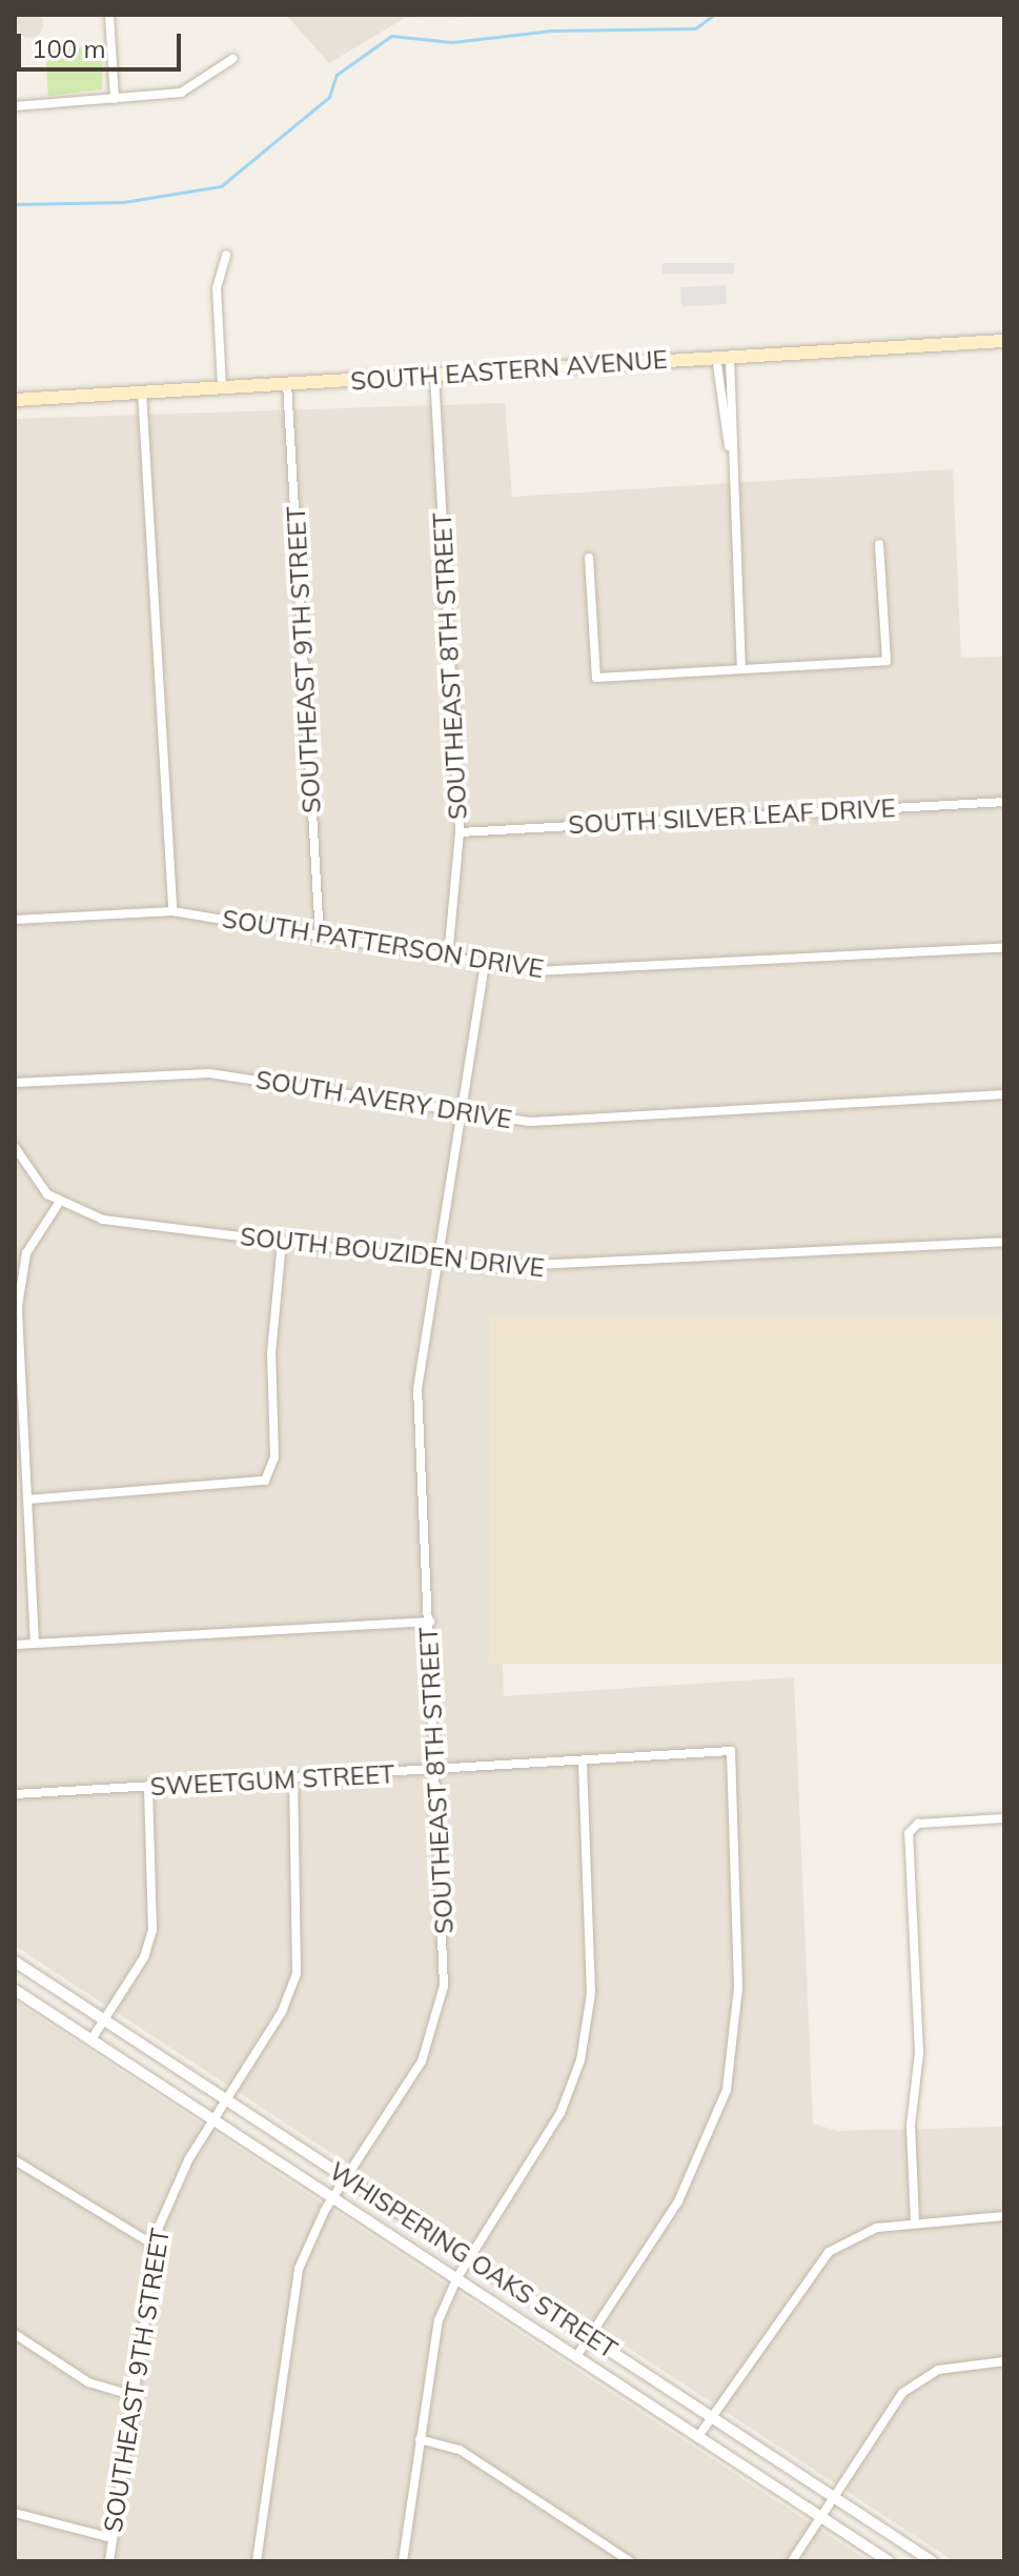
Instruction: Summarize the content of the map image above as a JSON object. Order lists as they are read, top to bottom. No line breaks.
{"streets":{"main road":["SOUTH EASTERN AVENUE"],"street":["SOUTHEAST 9TH STREET","SOUTHEAST 8TH STREET","SOUTH SILVER LEAF DRIVE","SOUTH PATTERSON DRIVE","SOUTH AVERY DRIVE","SOUTH BOUZIDEN DRIVE","SWEETGUM STREET","WHISPERING OAKS STREET"]},"crossings":[["SOUTH EASTERN AVENUE","SOUTHEAST 9TH STREET"],["SOUTH EASTERN AVENUE","SOUTHEAST 8TH STREET"],["SOUTHEAST 9TH STREET","SOUTH PATTERSON DRIVE"],["SOUTHEAST 9TH STREET","SWEETGUM STREET"],["SOUTHEAST 9TH STREET","WHISPERING OAKS STREET"],["SOUTHEAST 8TH STREET","SOUTH SILVER LEAF DRIVE"],["SOUTHEAST 8TH STREET","SOUTH PATTERSON DRIVE"],["SOUTHEAST 8TH STREET","SOUTH AVERY DRIVE"],["SOUTHEAST 8TH STREET","SOUTH BOUZIDEN DRIVE"],["SOUTHEAST 8TH STREET","SWEETGUM STREET"],["SOUTHEAST 8TH STREET","WHISPERING OAKS STREET"],["SWEETGUM STREET","WHISPERING OAKS STREET"]],"scale_bar":"100 m"}
